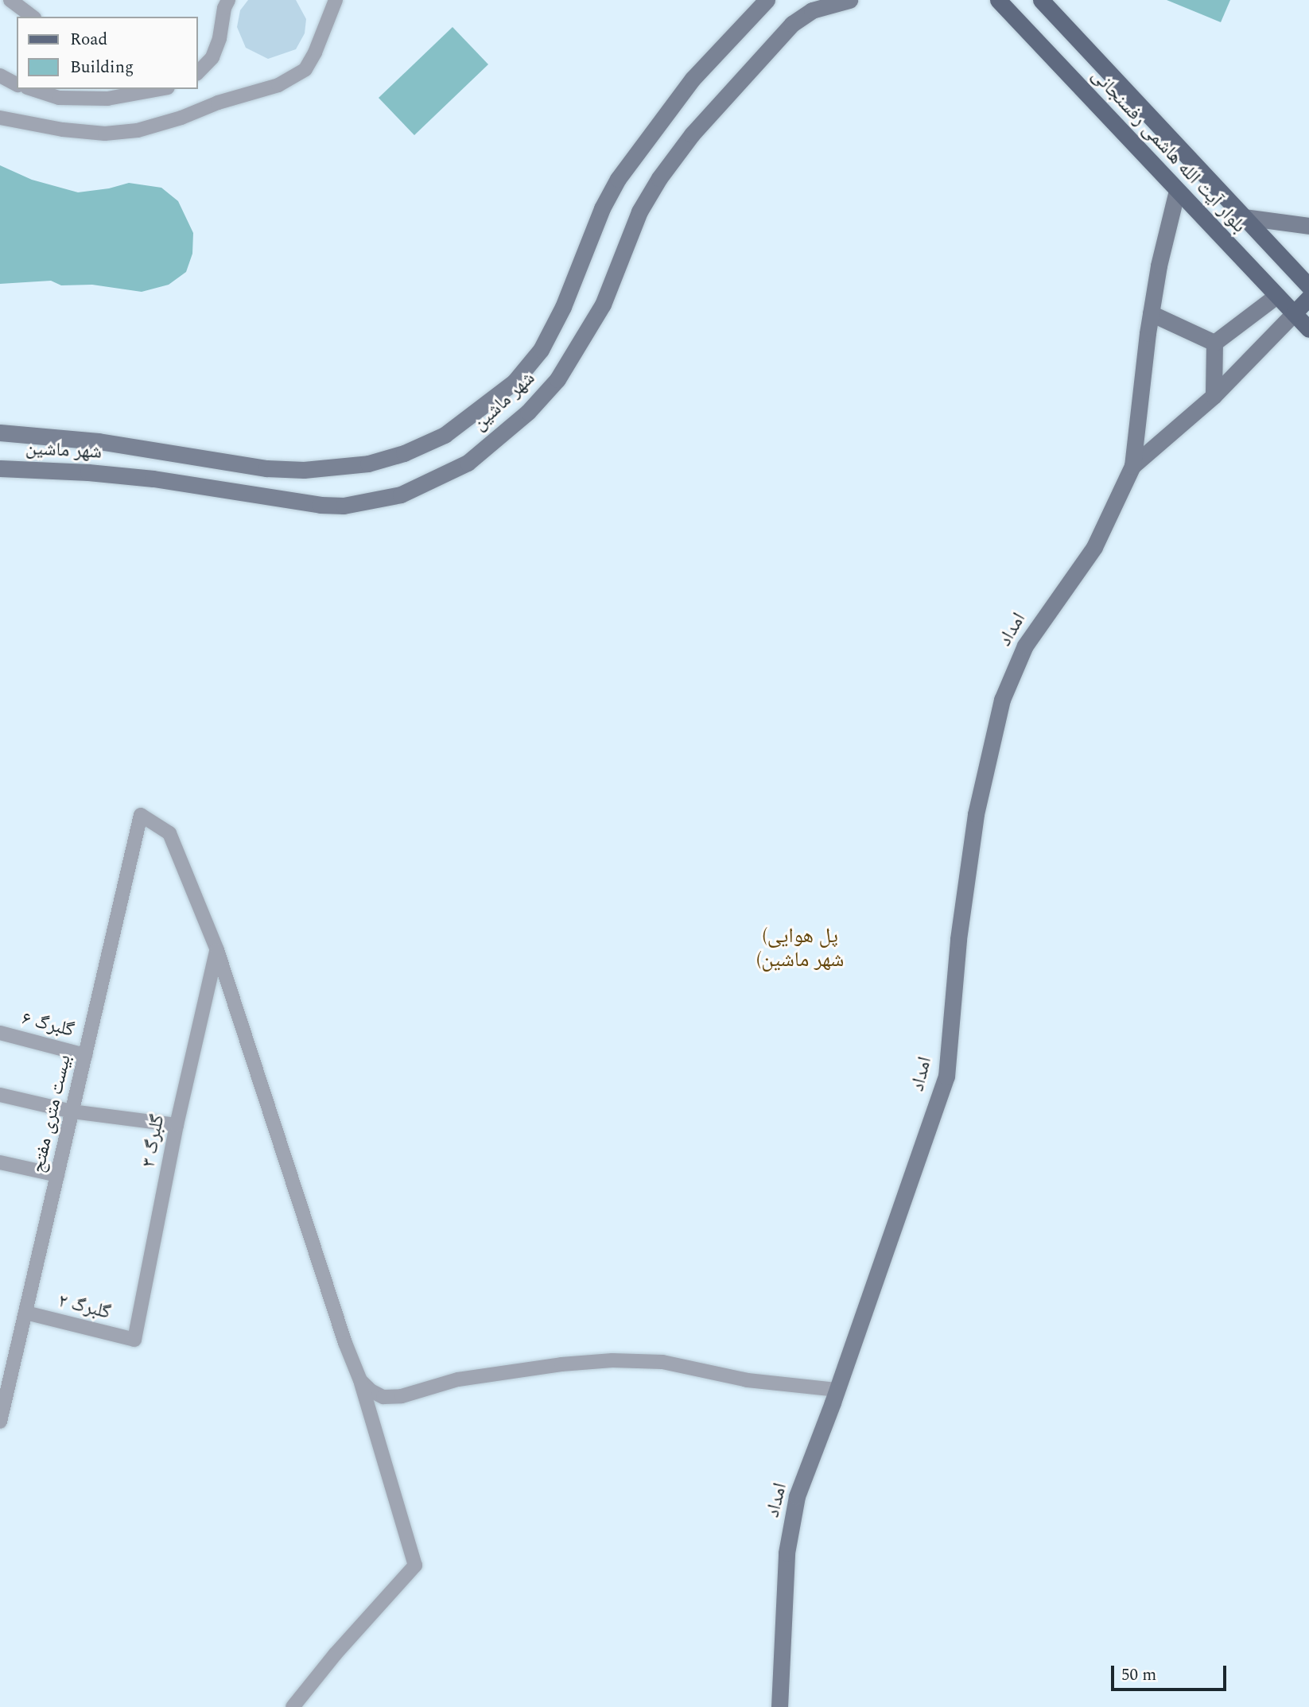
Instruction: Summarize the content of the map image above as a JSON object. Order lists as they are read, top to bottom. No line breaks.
{"streets":{"main road":["بلوار آیت الله هاشمی رفسنجانی"],"street":["شهر ماشین","امداد","گلبرگ ۶","بیست متری مفتح","گلبرگ ۳","گلبرگ ۲"]},"crossings":[["گلبرگ ۶","بیست متری مفتح"],["بیست متری مفتح","گلبرگ ۳"],["بیست متری مفتح","گلبرگ ۲"],["گلبرگ ۳","گلبرگ ۲"]],"districts":["(پل هوایی (شهر ماشین"],"legend":["Road","Building"],"scale_bar":"50 m"}
